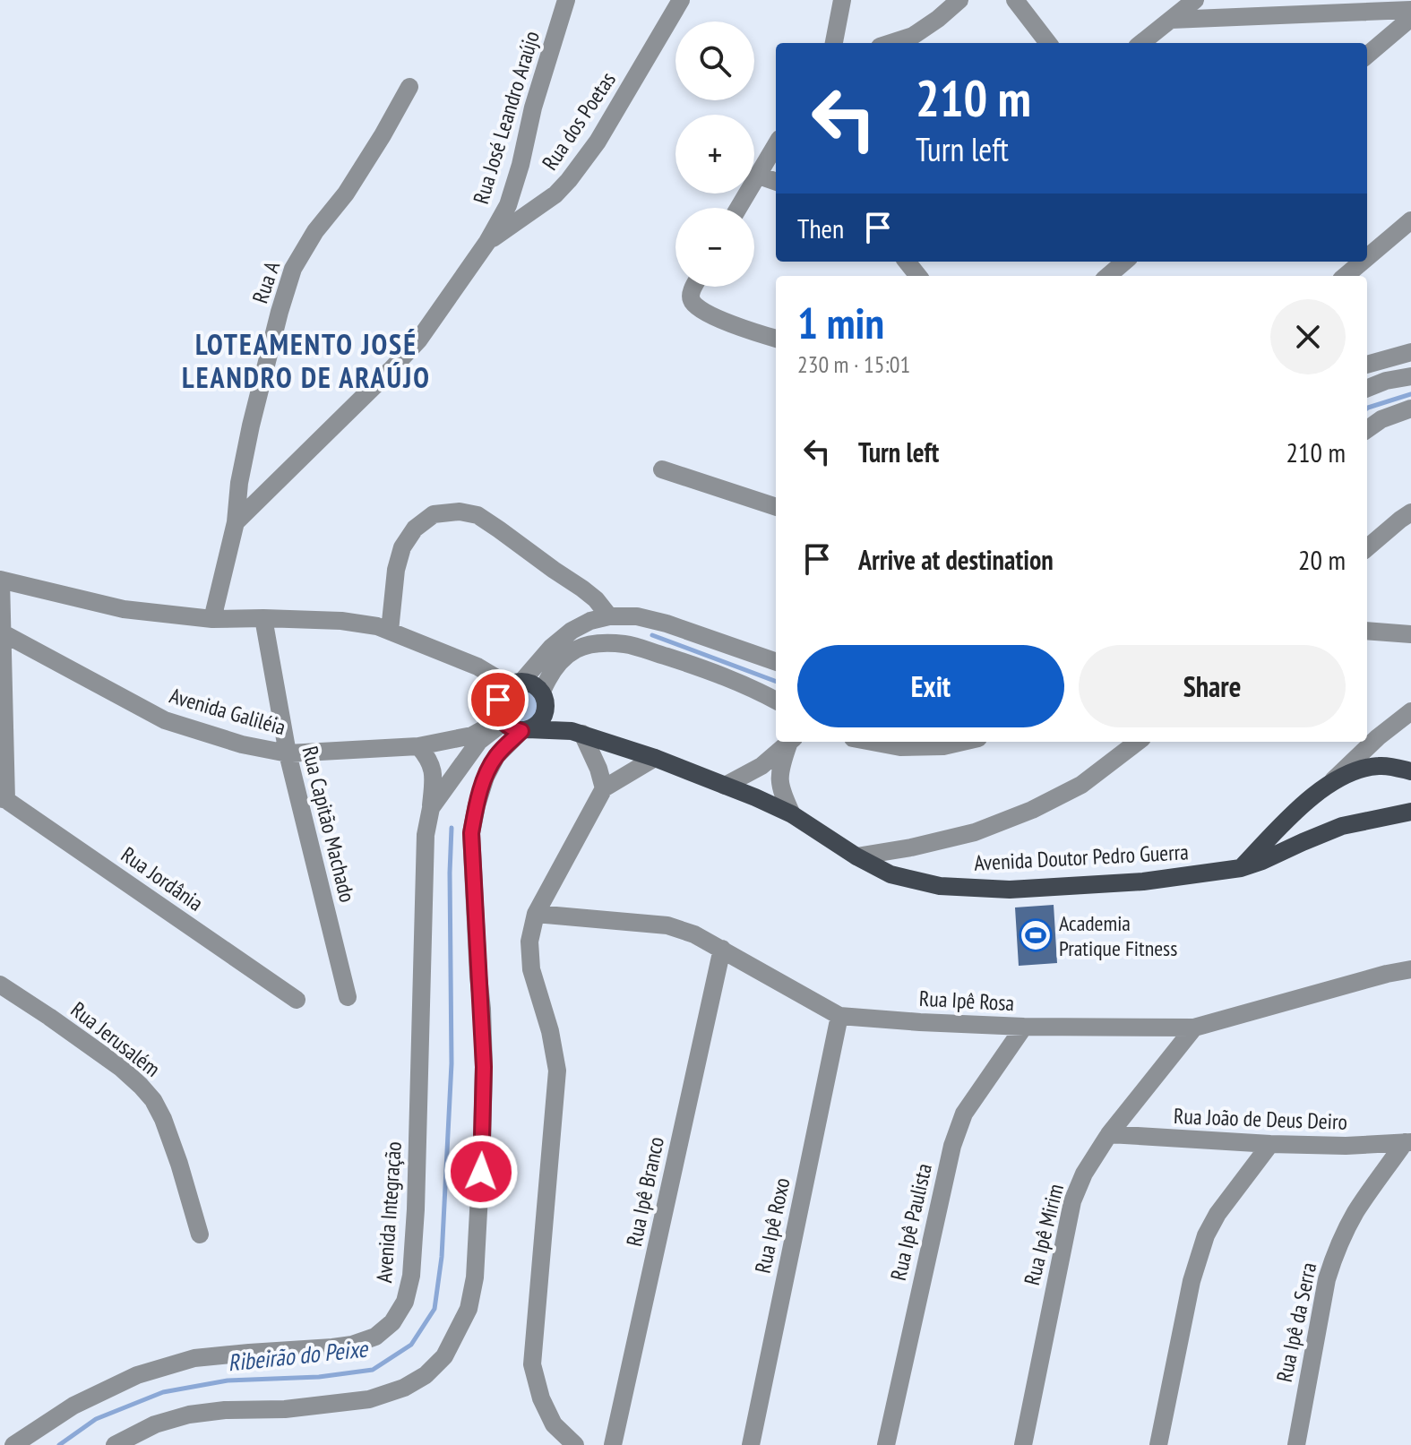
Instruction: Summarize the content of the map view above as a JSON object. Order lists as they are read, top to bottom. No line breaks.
{"streets":{"main road":["Avenida Doutor Pedro Guerra"],"street":["Rua José Leandro Araújo","Rua dos Poetas","Rua A","Avenida Galiléia","Rua Capitão Machado","Rua Jordânia","Rua Ipê Rosa","Rua Jerusalém","Rua João de Deus Deiro","Rua Ipê Branco","Avenida Integração","Rua Ipê Paulista","Rua Ipê Roxo","Rua Ipê Mirim","Rua Ipê da Serra"]},"crossings":[["Rua José Leandro Araújo","Rua dos Poetas"],["Rua José Leandro Araújo","Rua A"],["Avenida Galiléia","Rua Capitão Machado"],["Avenida Galiléia","Avenida Doutor Pedro Guerra"],["Avenida Galiléia","Avenida Integração"],["Avenida Doutor Pedro Guerra","Avenida Integração"],["Rua Ipê Rosa","Rua Ipê Branco"],["Rua Ipê Rosa","Rua Ipê Paulista"],["Rua Ipê Rosa","Rua Ipê Roxo"],["Rua Ipê Rosa","Rua Ipê Mirim"],["Rua João de Deus Deiro","Rua Ipê Mirim"],["Rua João de Deus Deiro","Rua Ipê da Serra"]],"districts":["LOTEAMENTO JOSÉ LEANDRO DE ARAÚJO"],"water":["Ribeirão do Peixe"],"places":{"sports":["Academia Pratique Fitness"]},"page":{"map_buttons":["+","−"],"turn":["210 m","Turn left"],"then":"Then","heading":["1 min","230 m · 15:01"],"list":[{"name":"Turn left","value":"210 m"},{"name":"Arrive at destination","value":"20 m"}],"buttons":["Exit","Share"]}}
